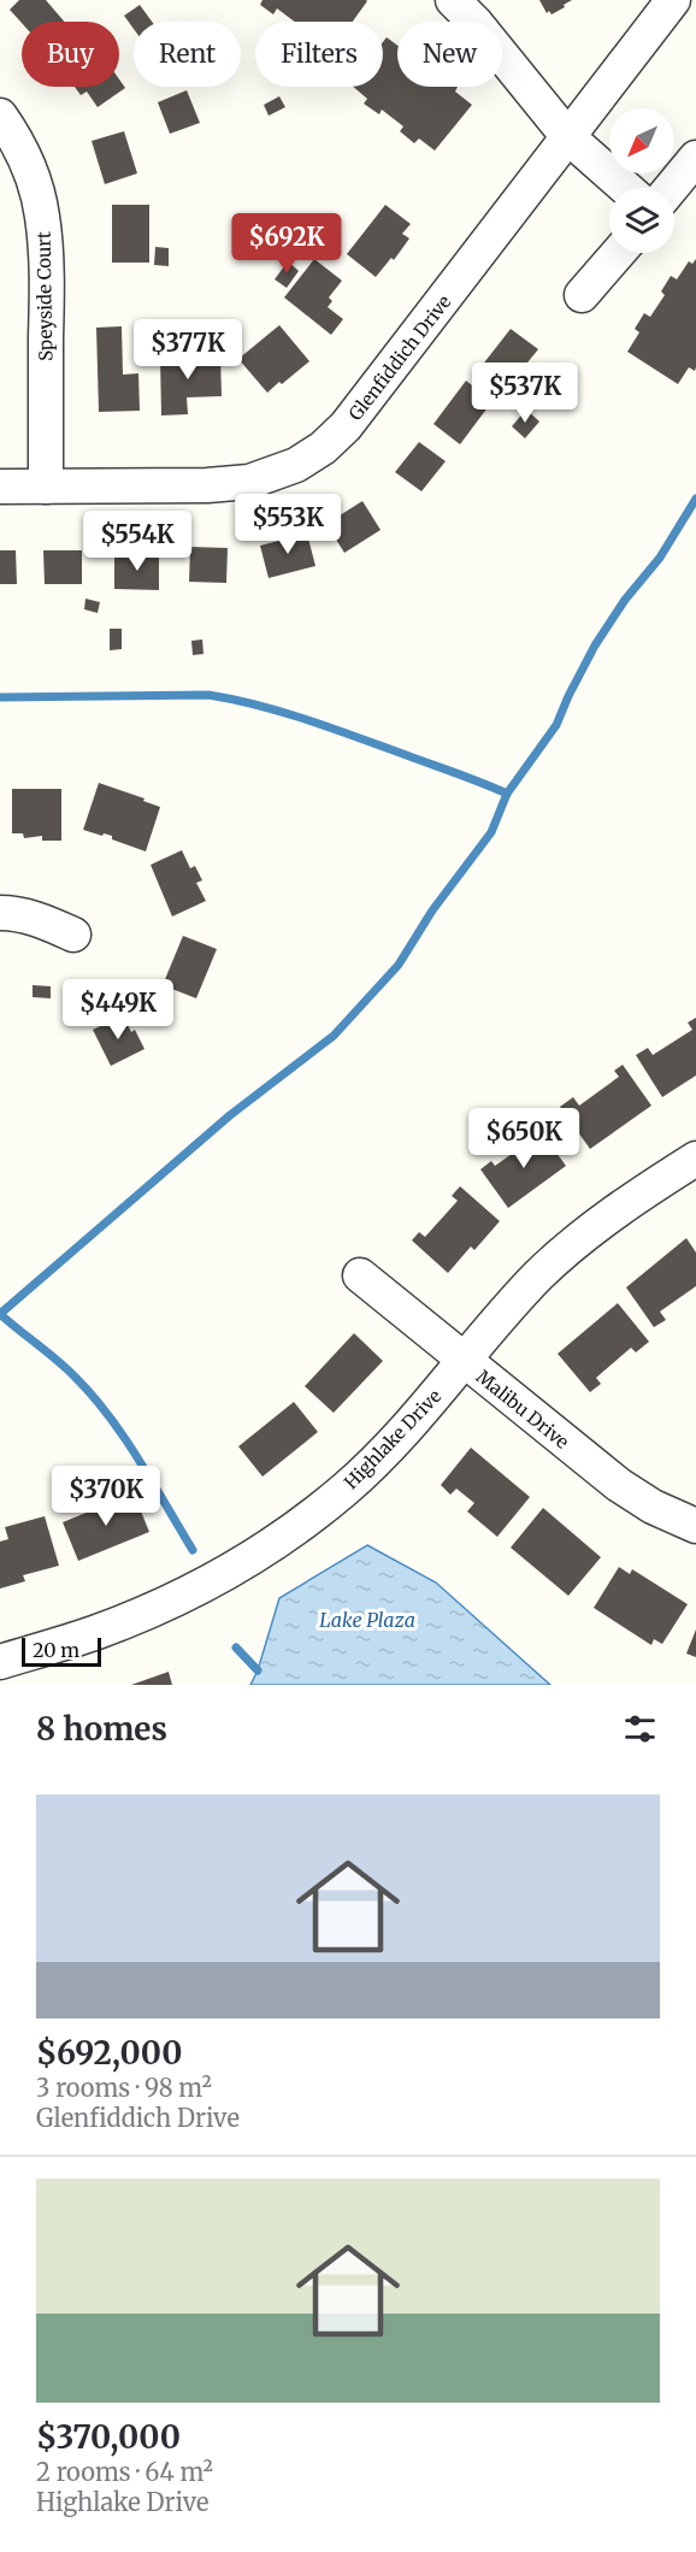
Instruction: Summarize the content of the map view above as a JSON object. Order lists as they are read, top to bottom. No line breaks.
{"streets":{"street":["Speyside Court","Glenfiddich Drive","Malibu Drive","Highlake Drive"]},"crossings":[["Speyside Court","Glenfiddich Drive"],["Malibu Drive","Highlake Drive"]],"water":["Lake Plaza"],"scale_bar":"20 m","north":"bottom left","page":{"chip":["Buy","Rent","Filters","New"],"price":["$692K","$377K","$537K","$553K","$554K","$449K","$650K","$370K"],"scale":"20 m","heading":"8 homes","list":[{"name":"$692,000","note":"3 rooms · 98 m² · Glenfiddich Drive"},{"name":"$370,000","note":"2 rooms · 64 m² · Highlake Drive"}]}}
